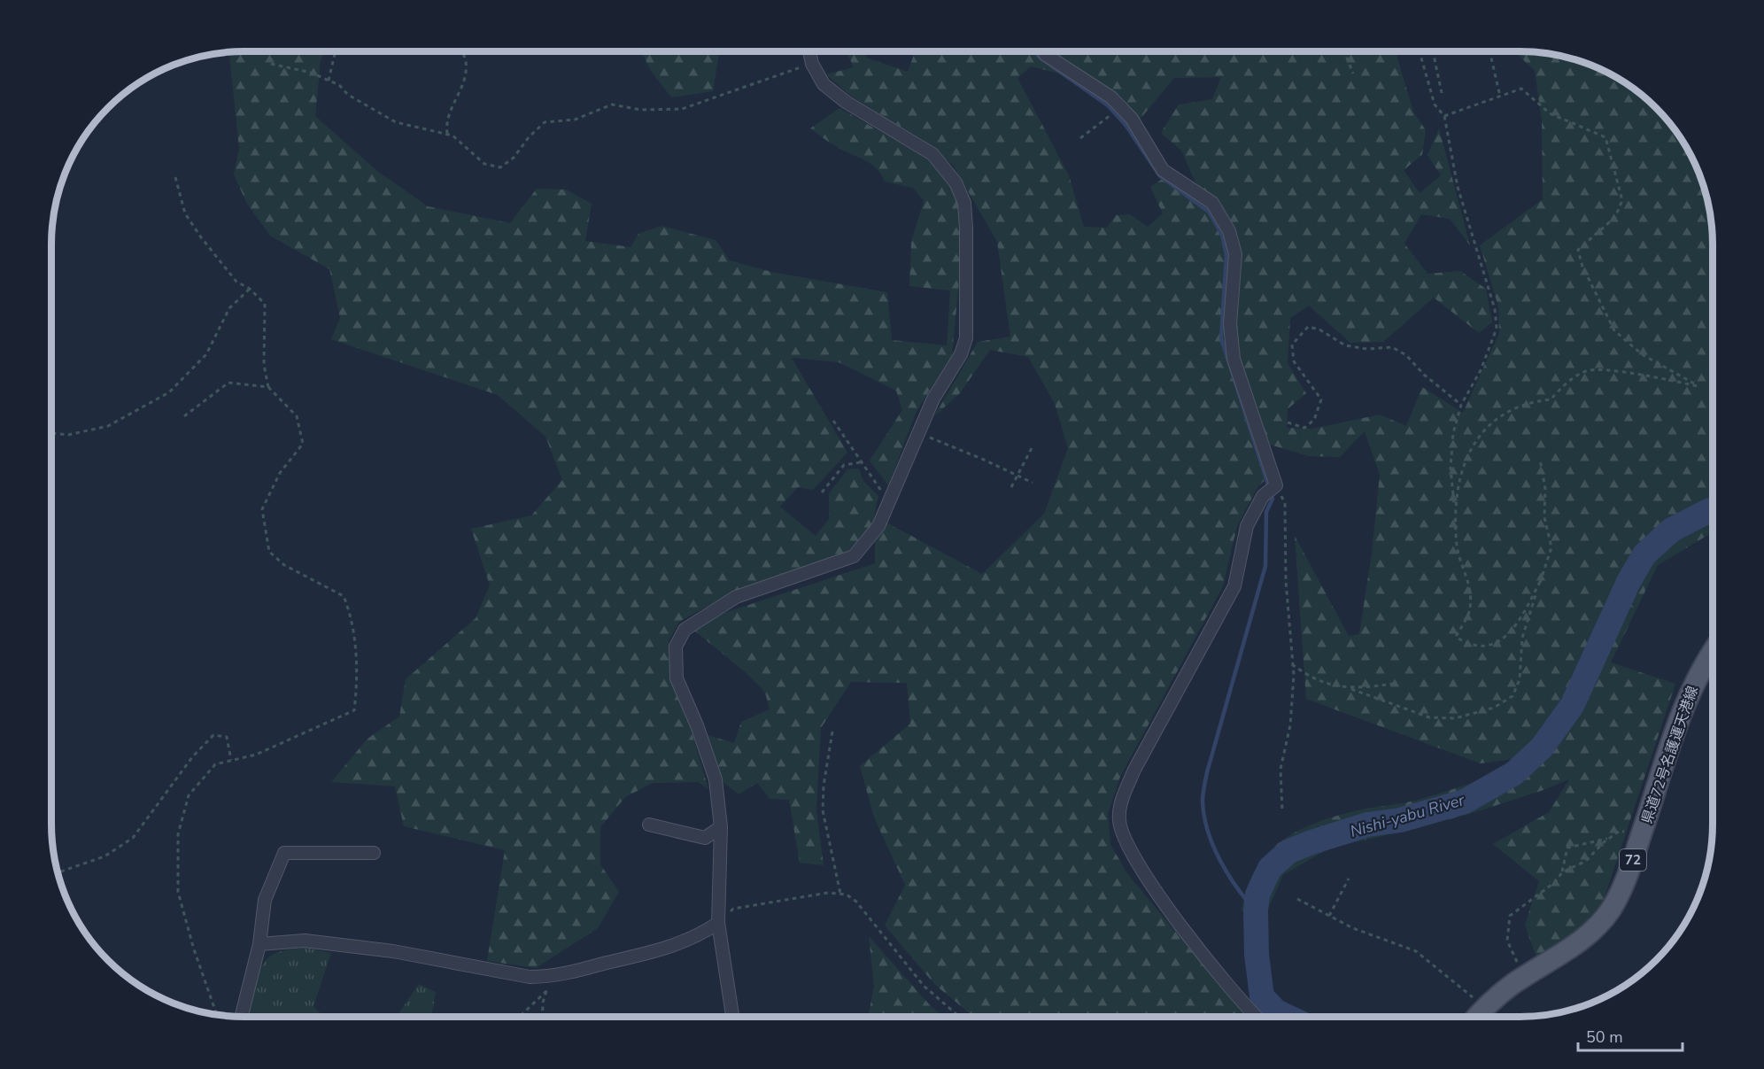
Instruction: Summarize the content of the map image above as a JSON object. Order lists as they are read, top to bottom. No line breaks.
{"streets":{"main road":["県道72号名護運天港線","72"]},"water":["Nishi-yabu River"],"scale_bar":"50 m"}
